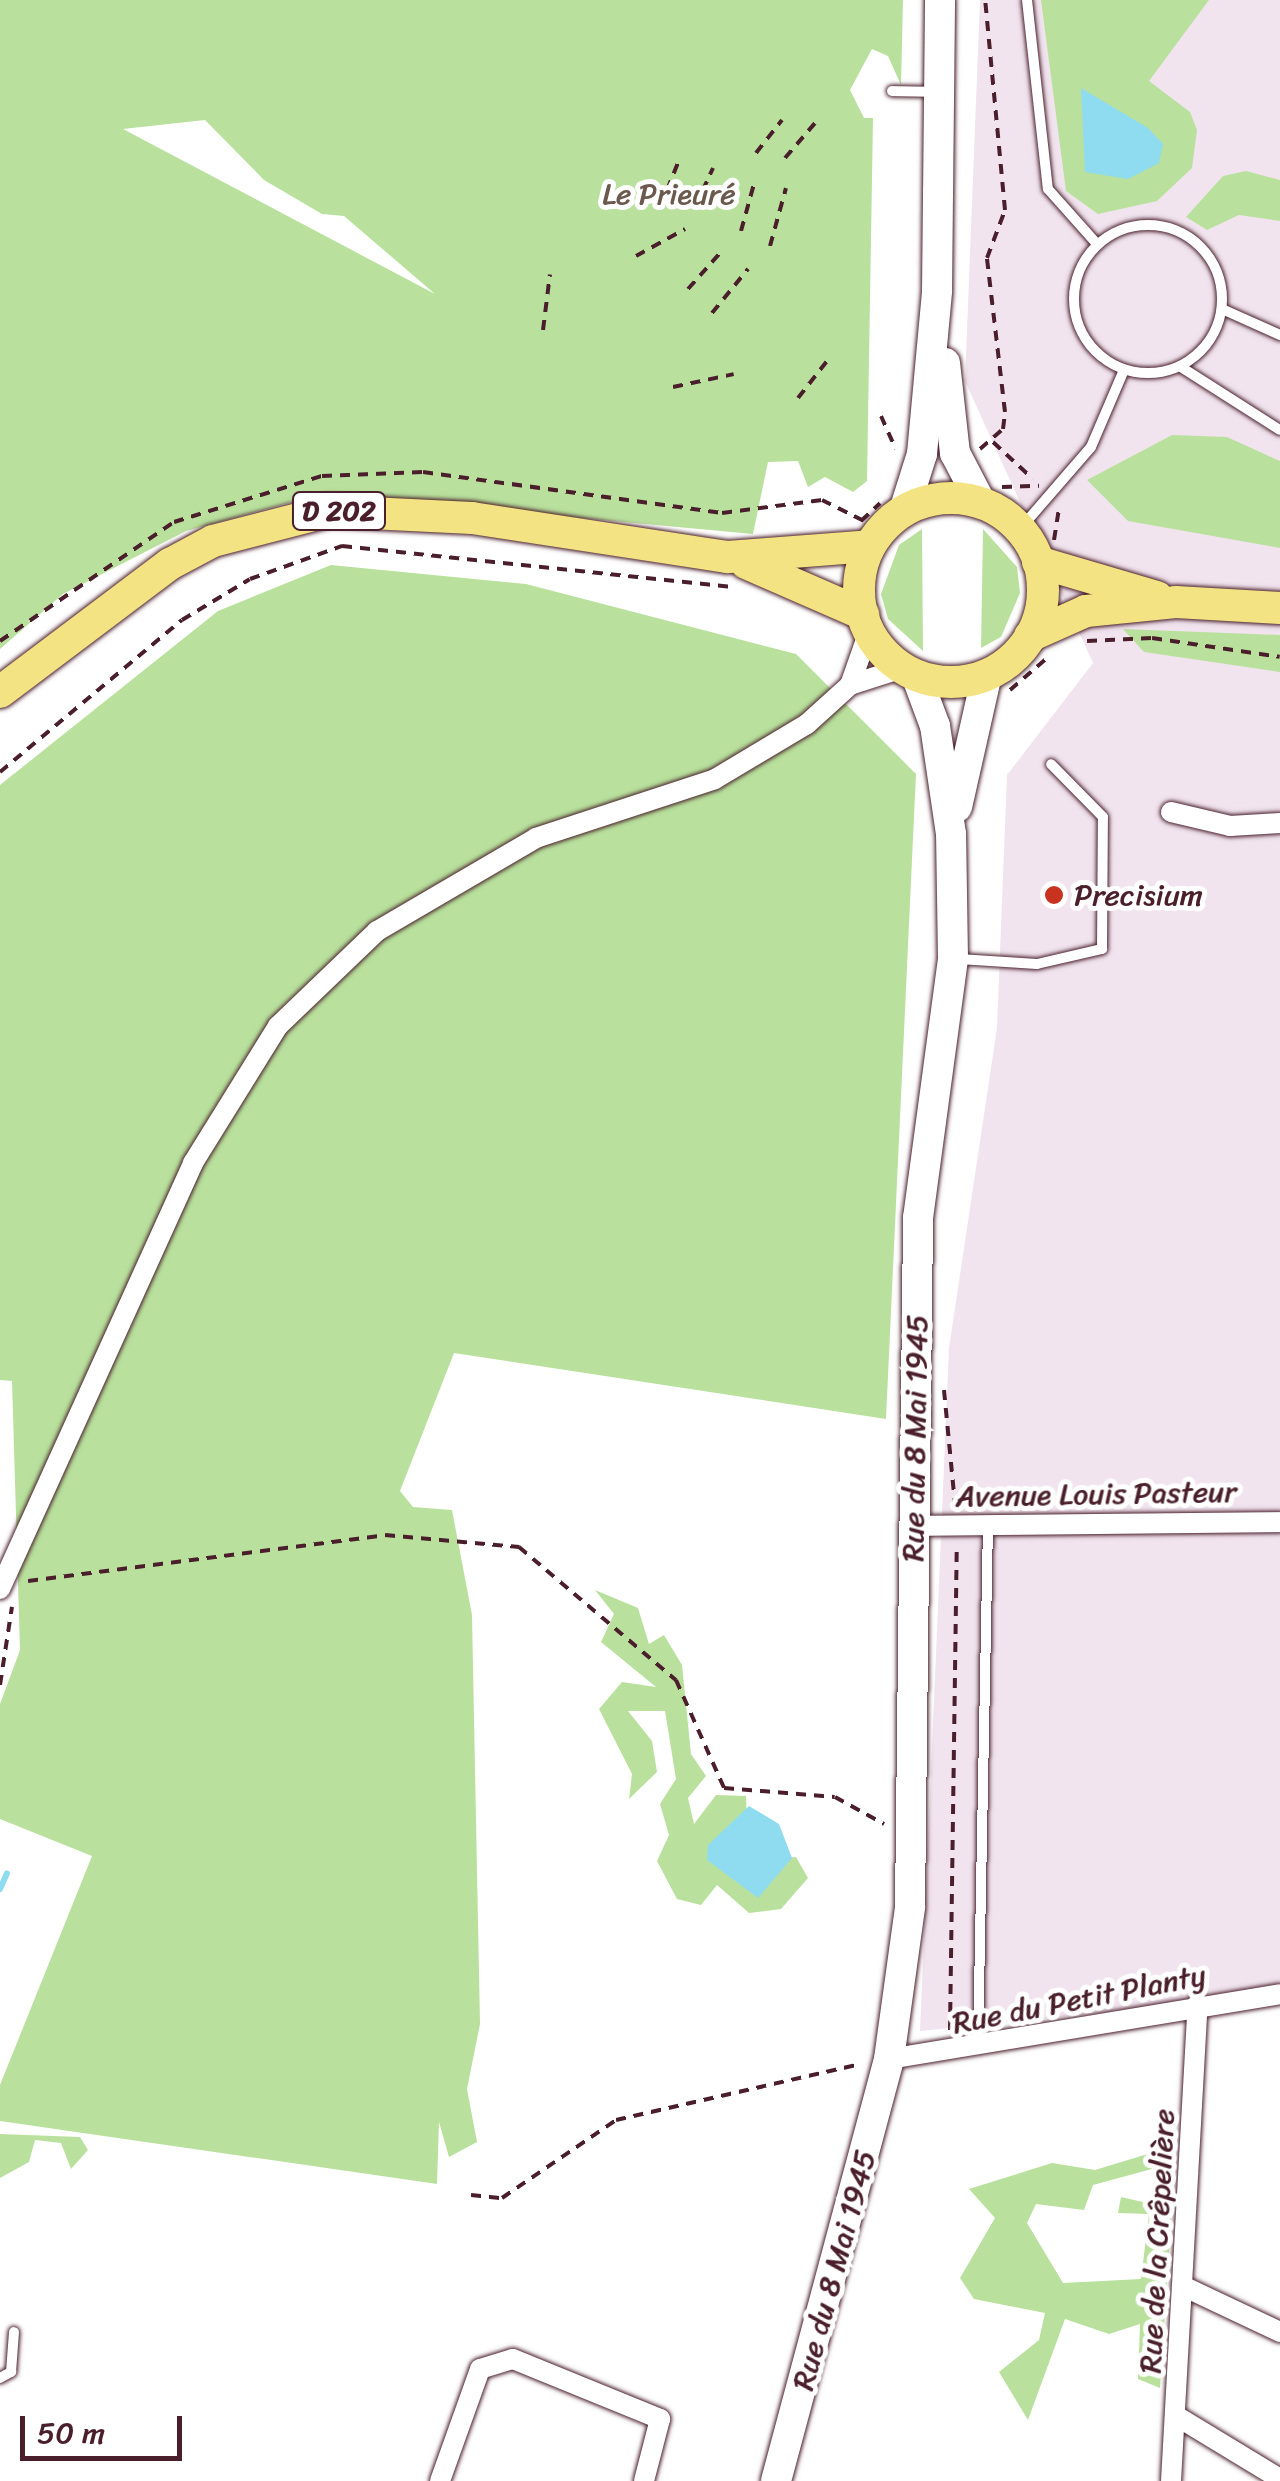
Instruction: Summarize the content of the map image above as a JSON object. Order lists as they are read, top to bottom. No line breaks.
{"streets":{"main road":["D 202","Rue du 8 Mai 1945"],"street":["Avenue Louis Pasteur","Rue du Petit Planty","Rue de la Crêpelière"]},"crossings":[["Rue du 8 Mai 1945","Avenue Louis Pasteur"],["Rue du 8 Mai 1945","Rue du Petit Planty"],["Rue du Petit Planty","Rue de la Crêpelière"]],"parks":["Le Prieuré"],"places":["Precisium"],"scale_bar":"50 m"}
